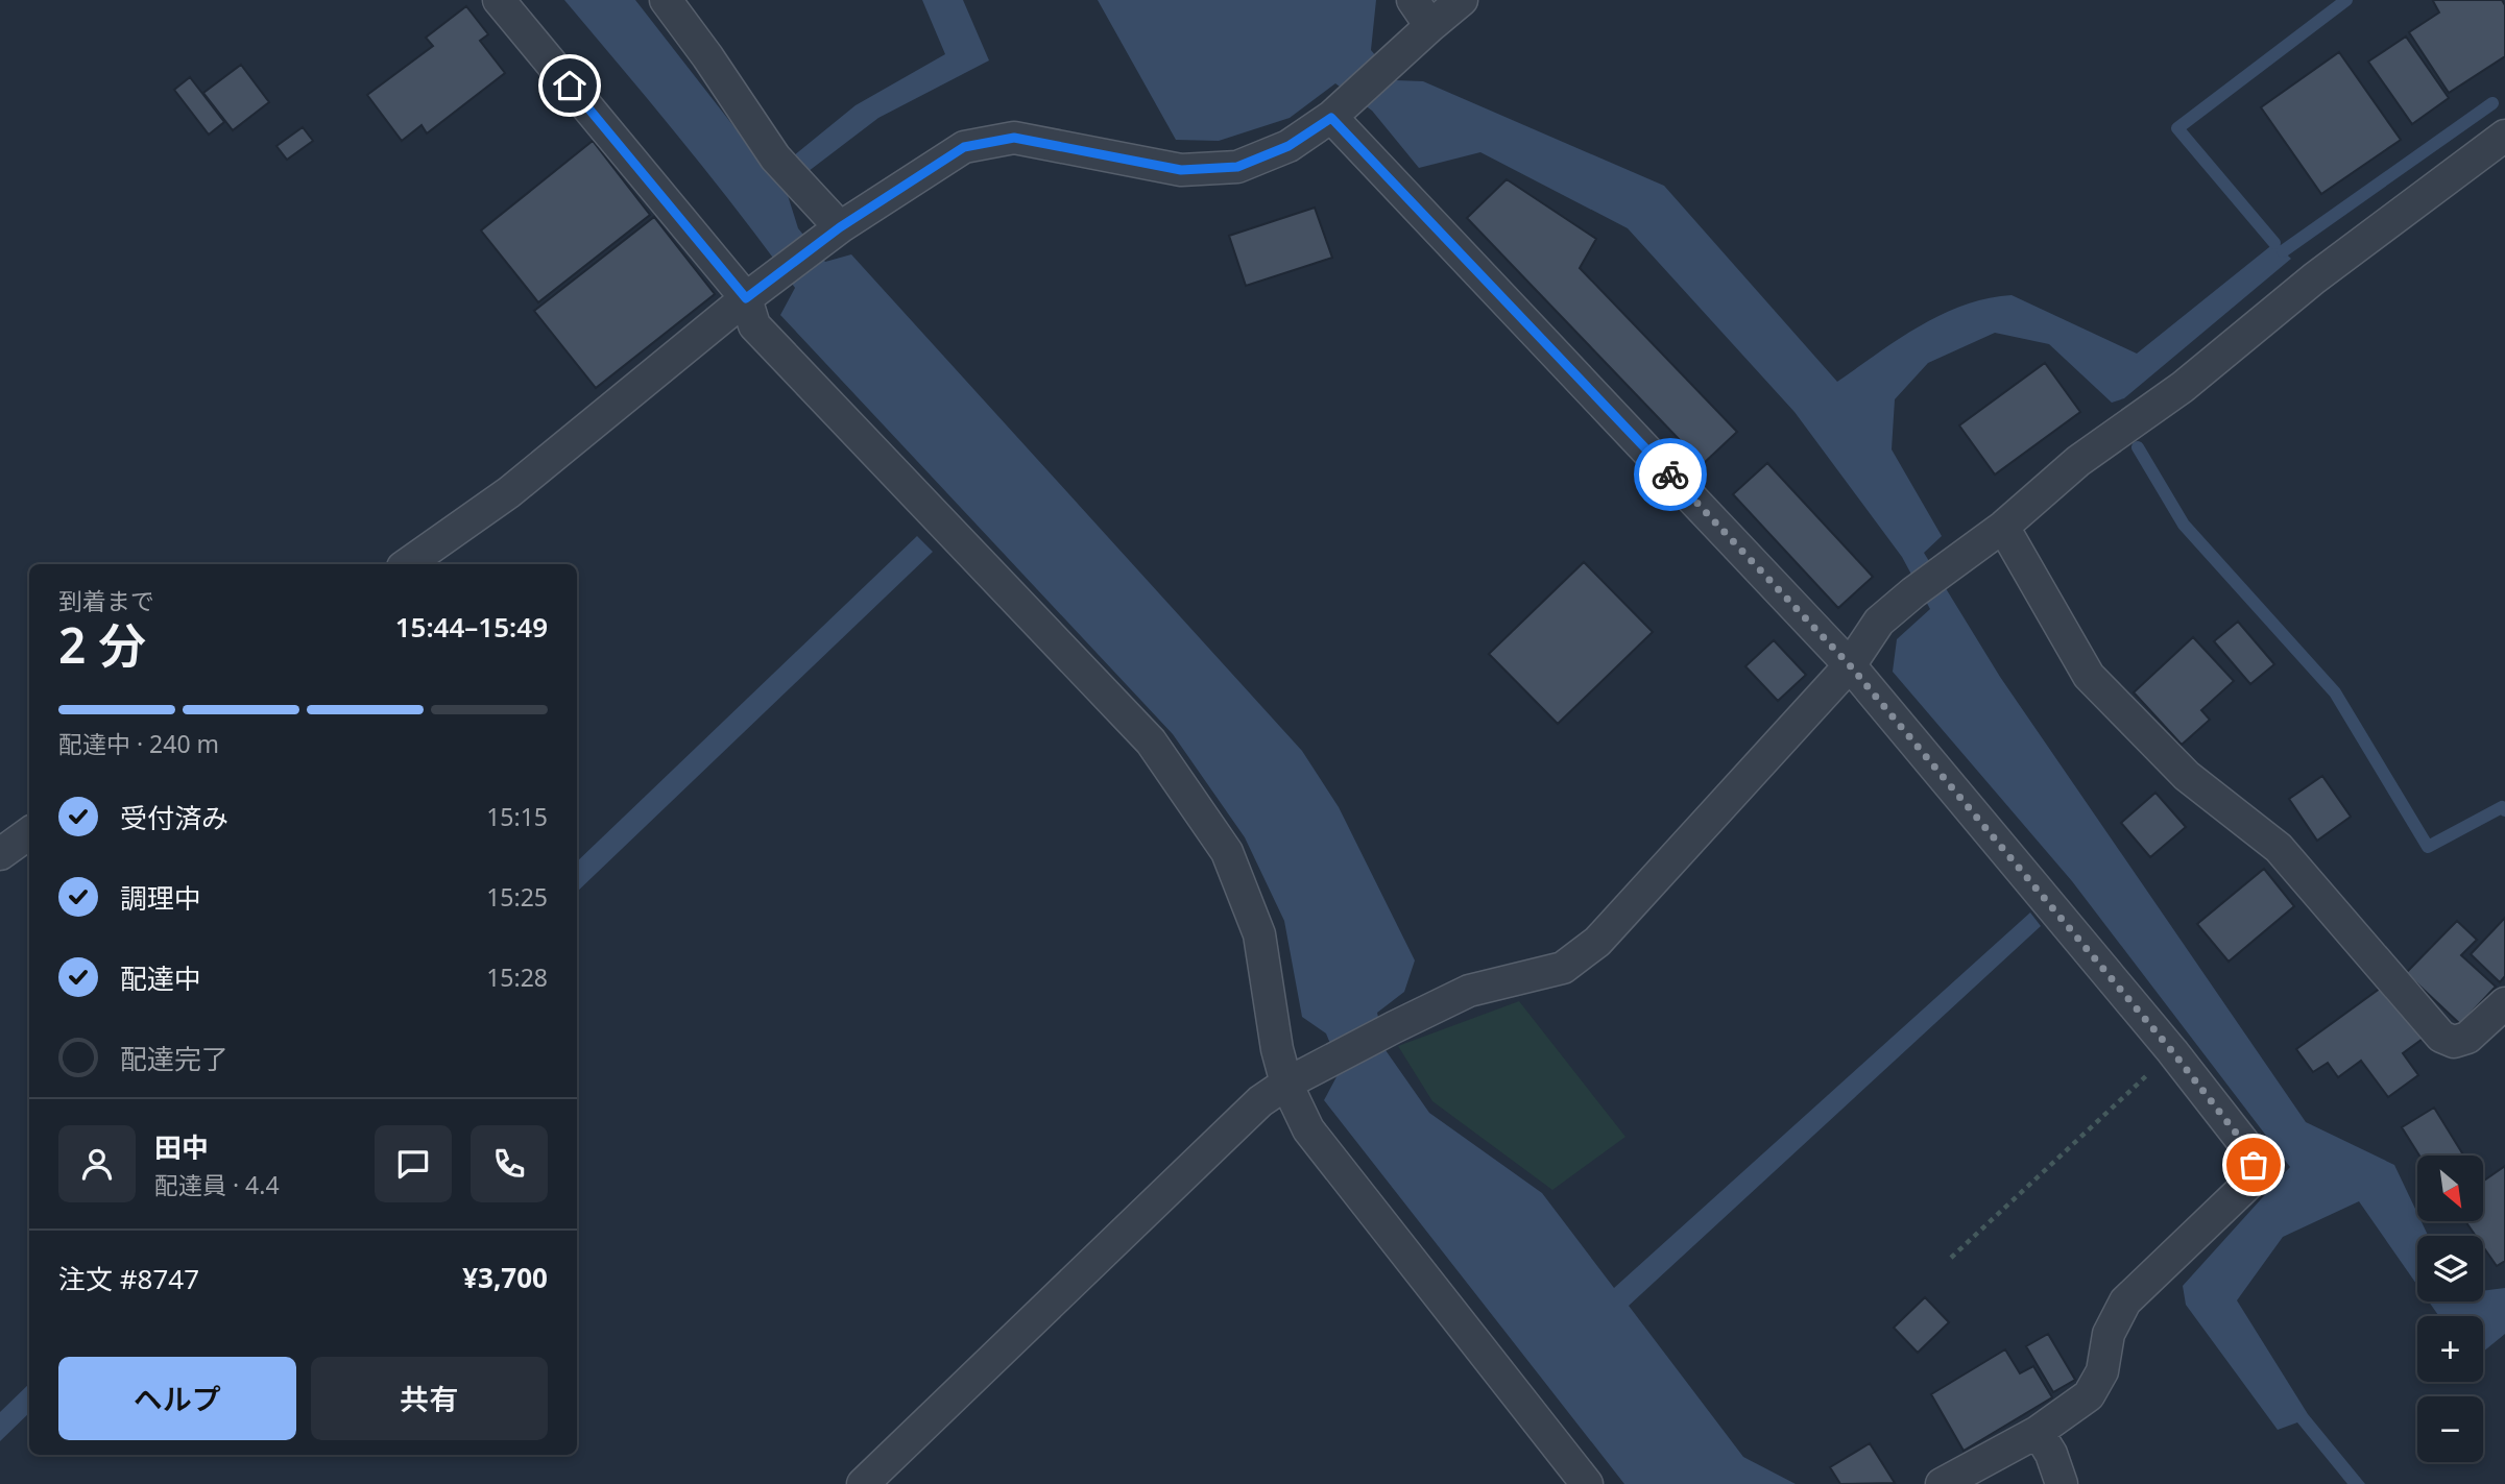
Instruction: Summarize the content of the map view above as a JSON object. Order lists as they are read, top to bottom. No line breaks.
{"north":"bottom right","page":{"heading":["2 分","到着まで","15:44–15:49"],"panel":["田中","配達員 · 4.4","注文 #8747","¥3,700"],"bar":"配達中 · 240 m","list":[["受付済み","15:15"],["調理中","15:25"],["配達中","15:28"],"配達完了"],"map_buttons":["+","−"],"buttons":["ヘルプ","共有"]}}
